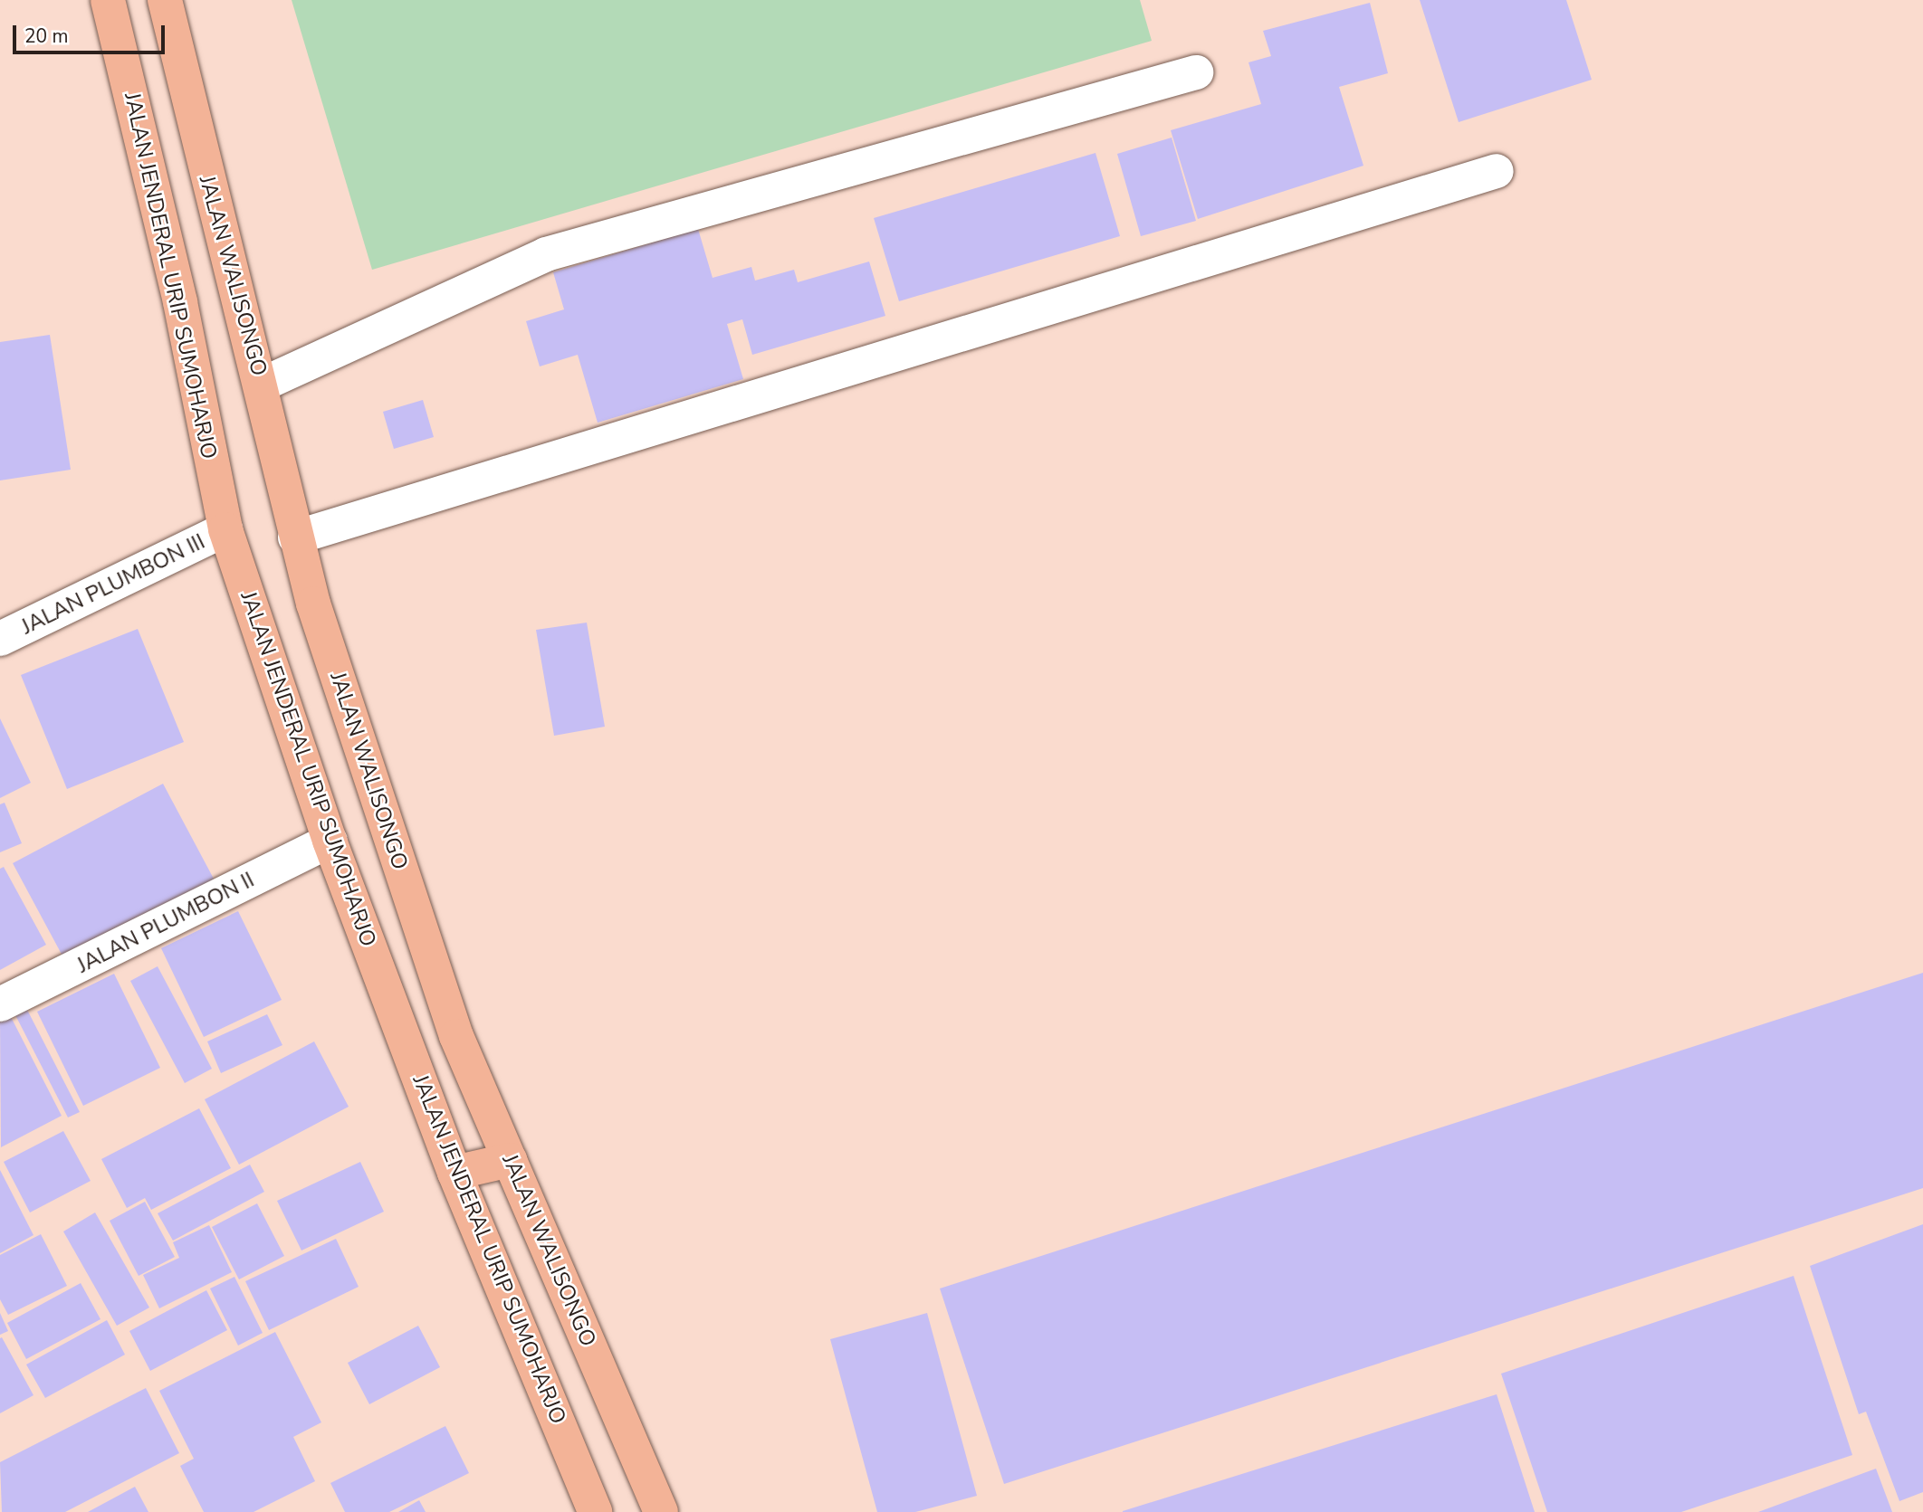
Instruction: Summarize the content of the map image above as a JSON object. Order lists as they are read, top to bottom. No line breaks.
{"streets":{"highway":["JALAN JENDERAL URIP SUMOHARJO","JALAN WALISONGO"],"street":["JALAN PLUMBON III","JALAN PLUMBON II"]},"crossings":[["JALAN JENDERAL URIP SUMOHARJO","JALAN PLUMBON III"],["JALAN JENDERAL URIP SUMOHARJO","JALAN PLUMBON II"]],"scale_bar":"20 m"}
